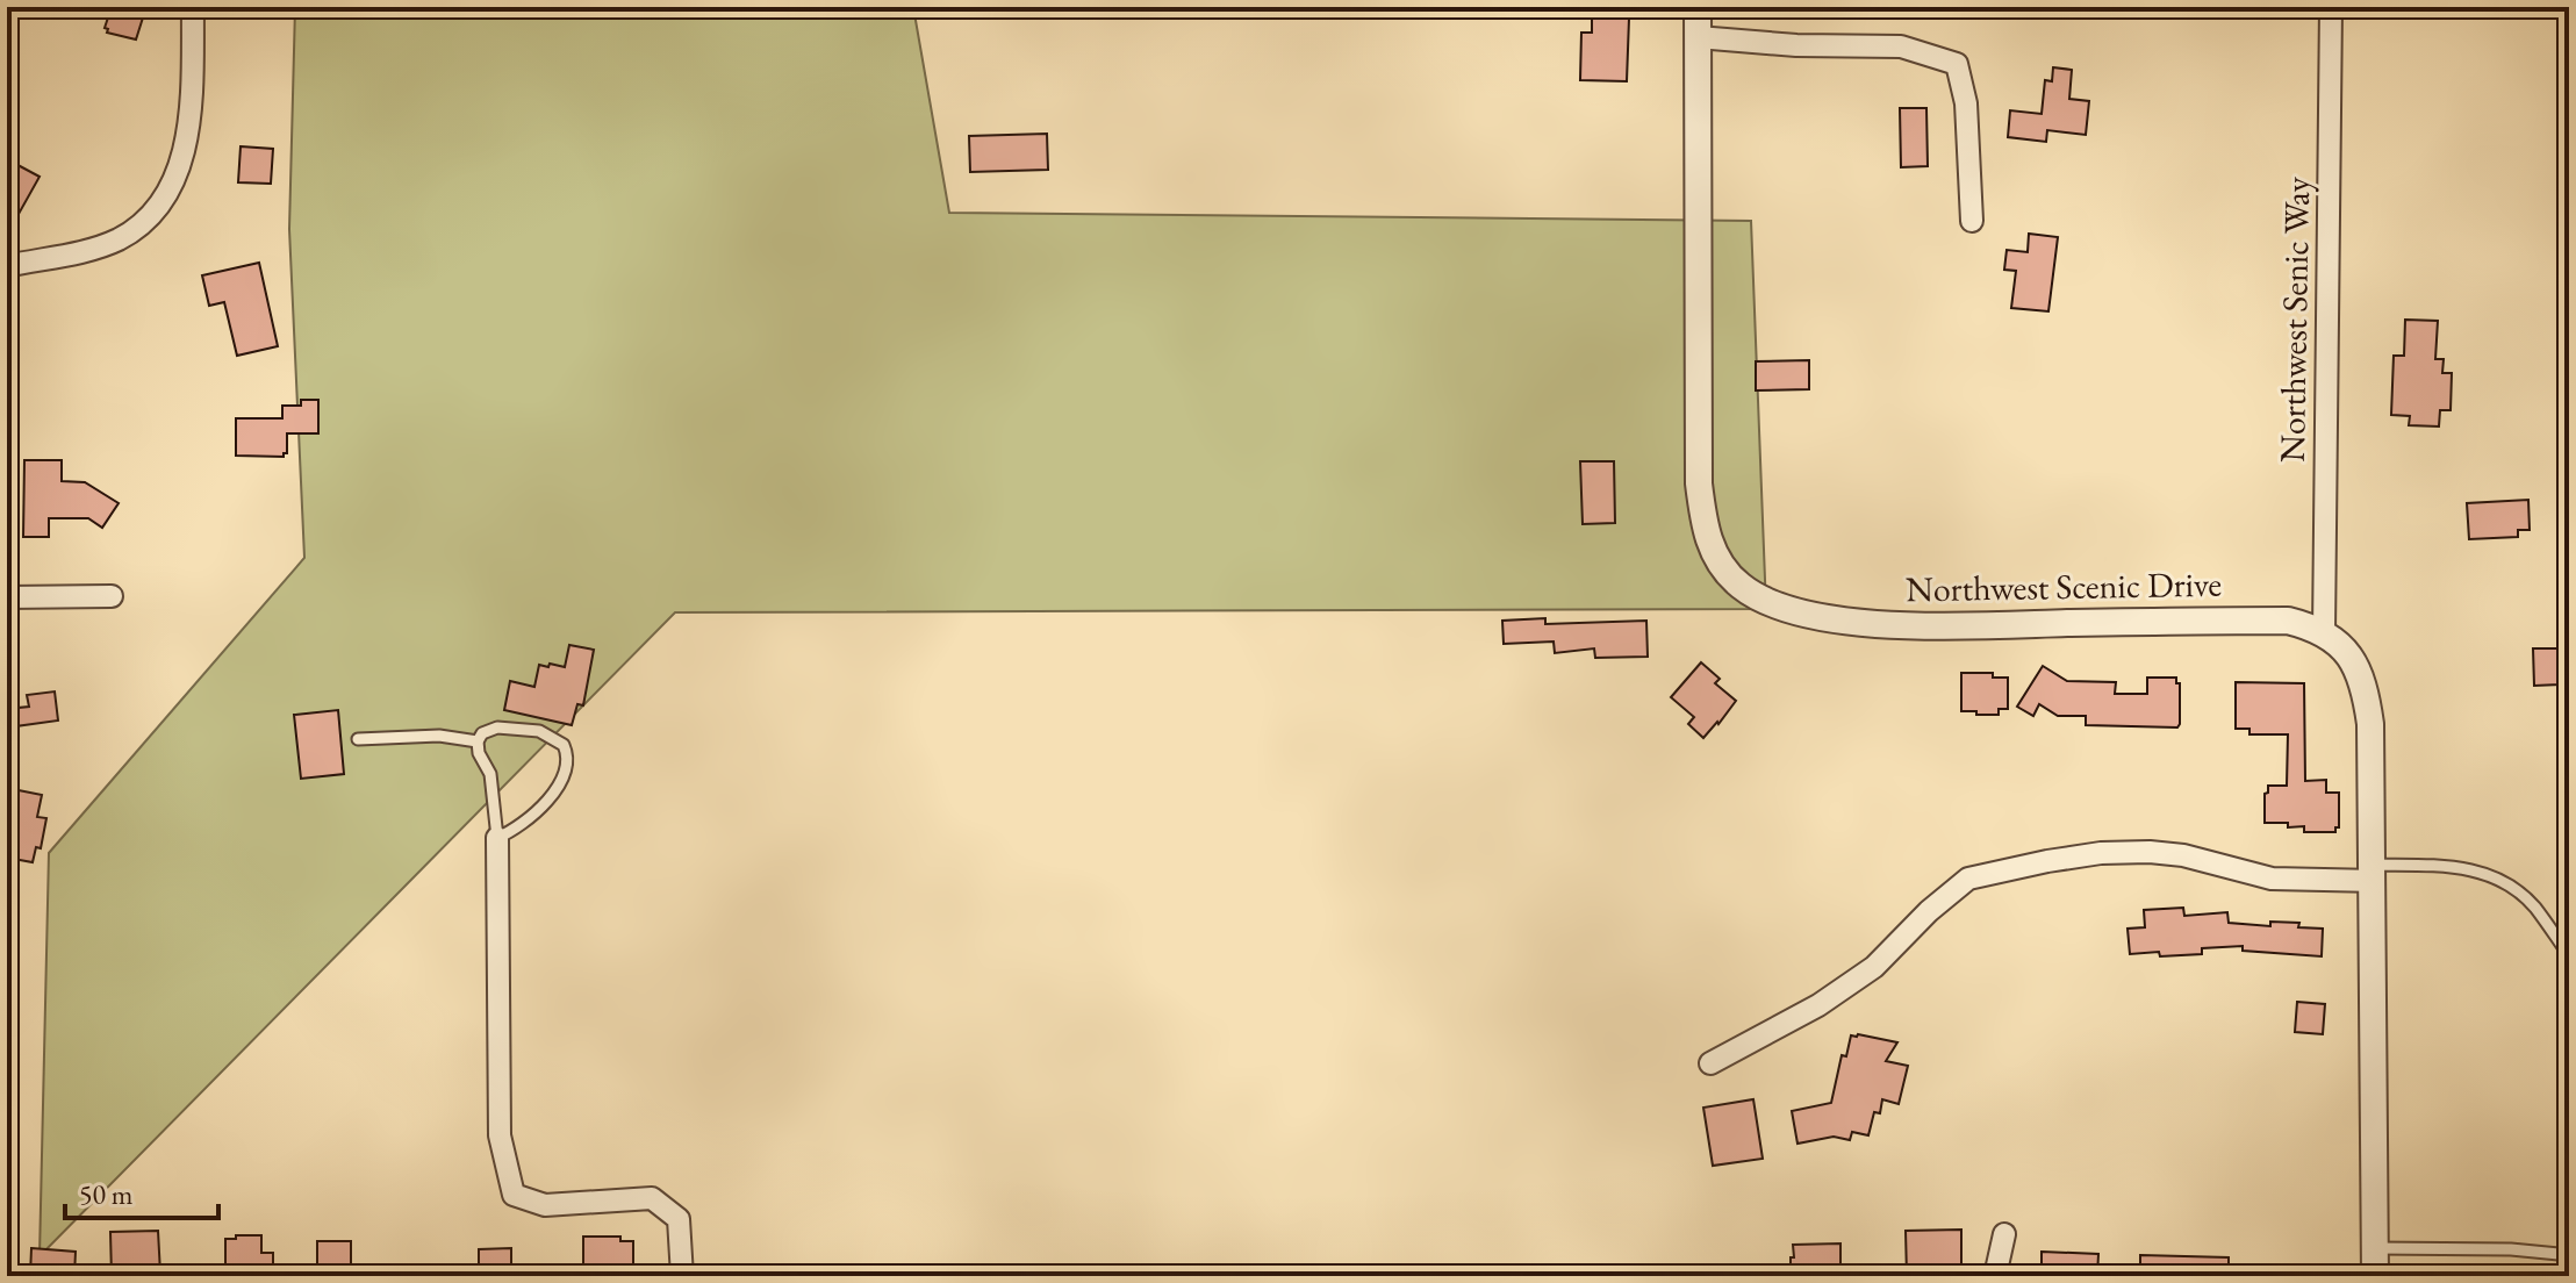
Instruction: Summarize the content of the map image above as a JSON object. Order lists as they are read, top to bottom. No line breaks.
{"streets":{"street":["Northwest Senic Way","Northwest Scenic Drive"]},"crossings":[["Northwest Senic Way","Northwest Scenic Drive"]],"scale_bar":"50 m"}
